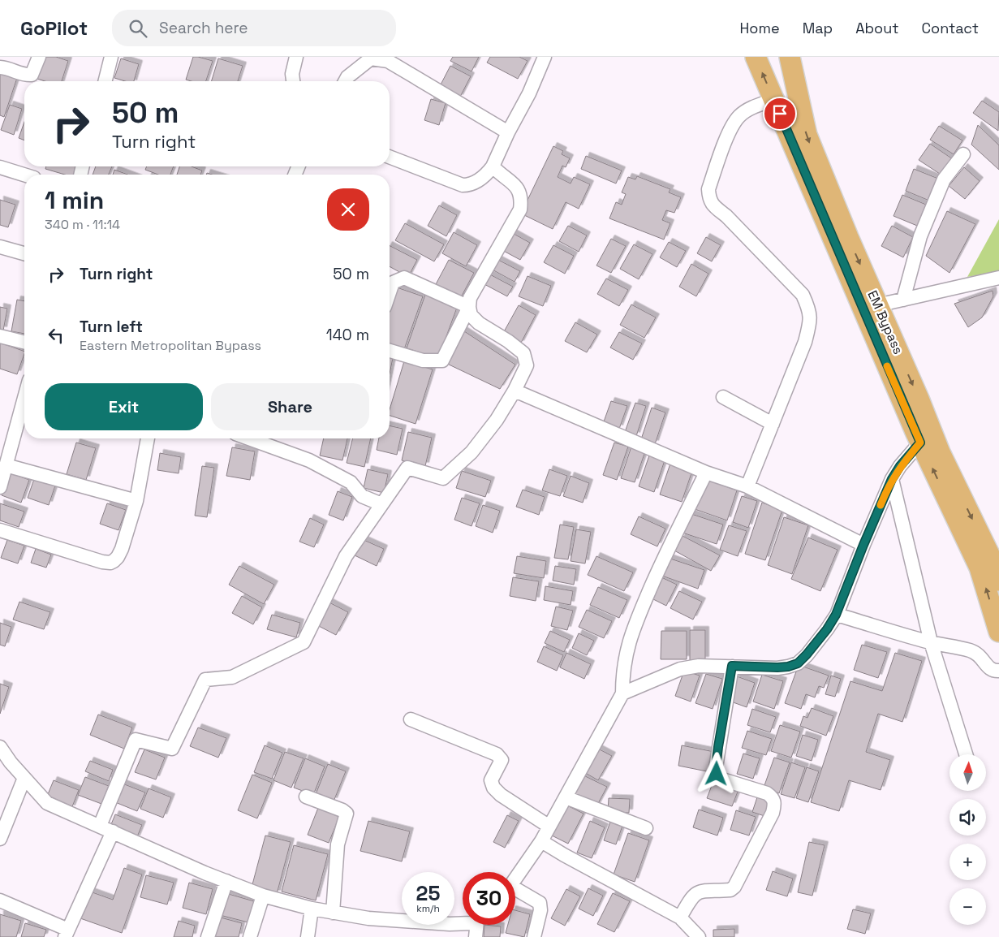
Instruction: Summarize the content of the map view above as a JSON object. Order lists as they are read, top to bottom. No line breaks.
{"streets":{"main road":["EM Bypass"]},"north":"top","page":{"header":"GoPilot","search":"Search here","nav":["Home","Map","About","Contact"],"turn":["50 m","Turn right"],"heading":["1 min","340 m · 11:14"],"list":[{"name":"Turn right","value":"50 m"},{"name":"Turn left","note":"Eastern Metropolitan Bypass","value":"140 m"}],"buttons":["Exit","Share"],"map_buttons":["+","−"],"speed":"25 km/h","limit":"30"}}
